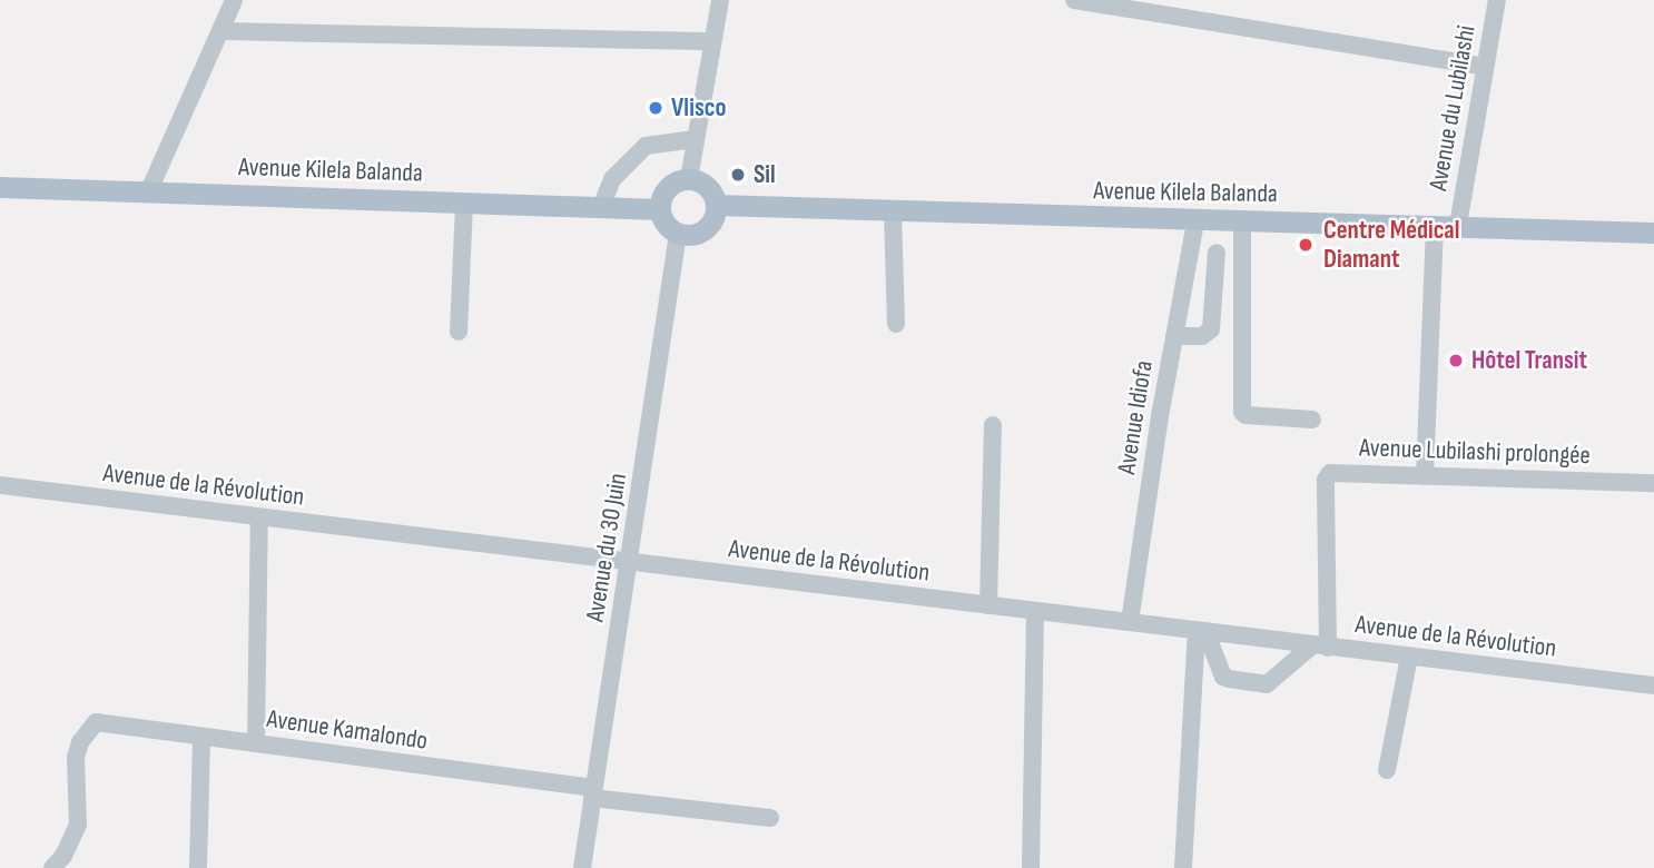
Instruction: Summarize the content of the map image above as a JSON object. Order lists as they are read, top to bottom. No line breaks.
{"streets":{"main road":["Avenue Kilela Balanda"],"street":["Avenue du Lubilashi","Avenue Idiofa","Avenue Lubilashi prolongée","Avenue de la Révolution","Avenue du 30 Juin","Avenue Kamalondo"]},"crossings":[["Avenue du Lubilashi","Avenue Kilela Balanda"],["Avenue Kilela Balanda","Avenue Idiofa"],["Avenue Kilela Balanda","Avenue du 30 Juin"],["Avenue Idiofa","Avenue de la Révolution"],["Avenue Lubilashi prolongée","Avenue de la Révolution"],["Avenue de la Révolution","Avenue du 30 Juin"],["Avenue du 30 Juin","Avenue Kamalondo"]],"places":["Vlisco","Sil","Centre Médical Diamant","Hôtel Transit"]}
